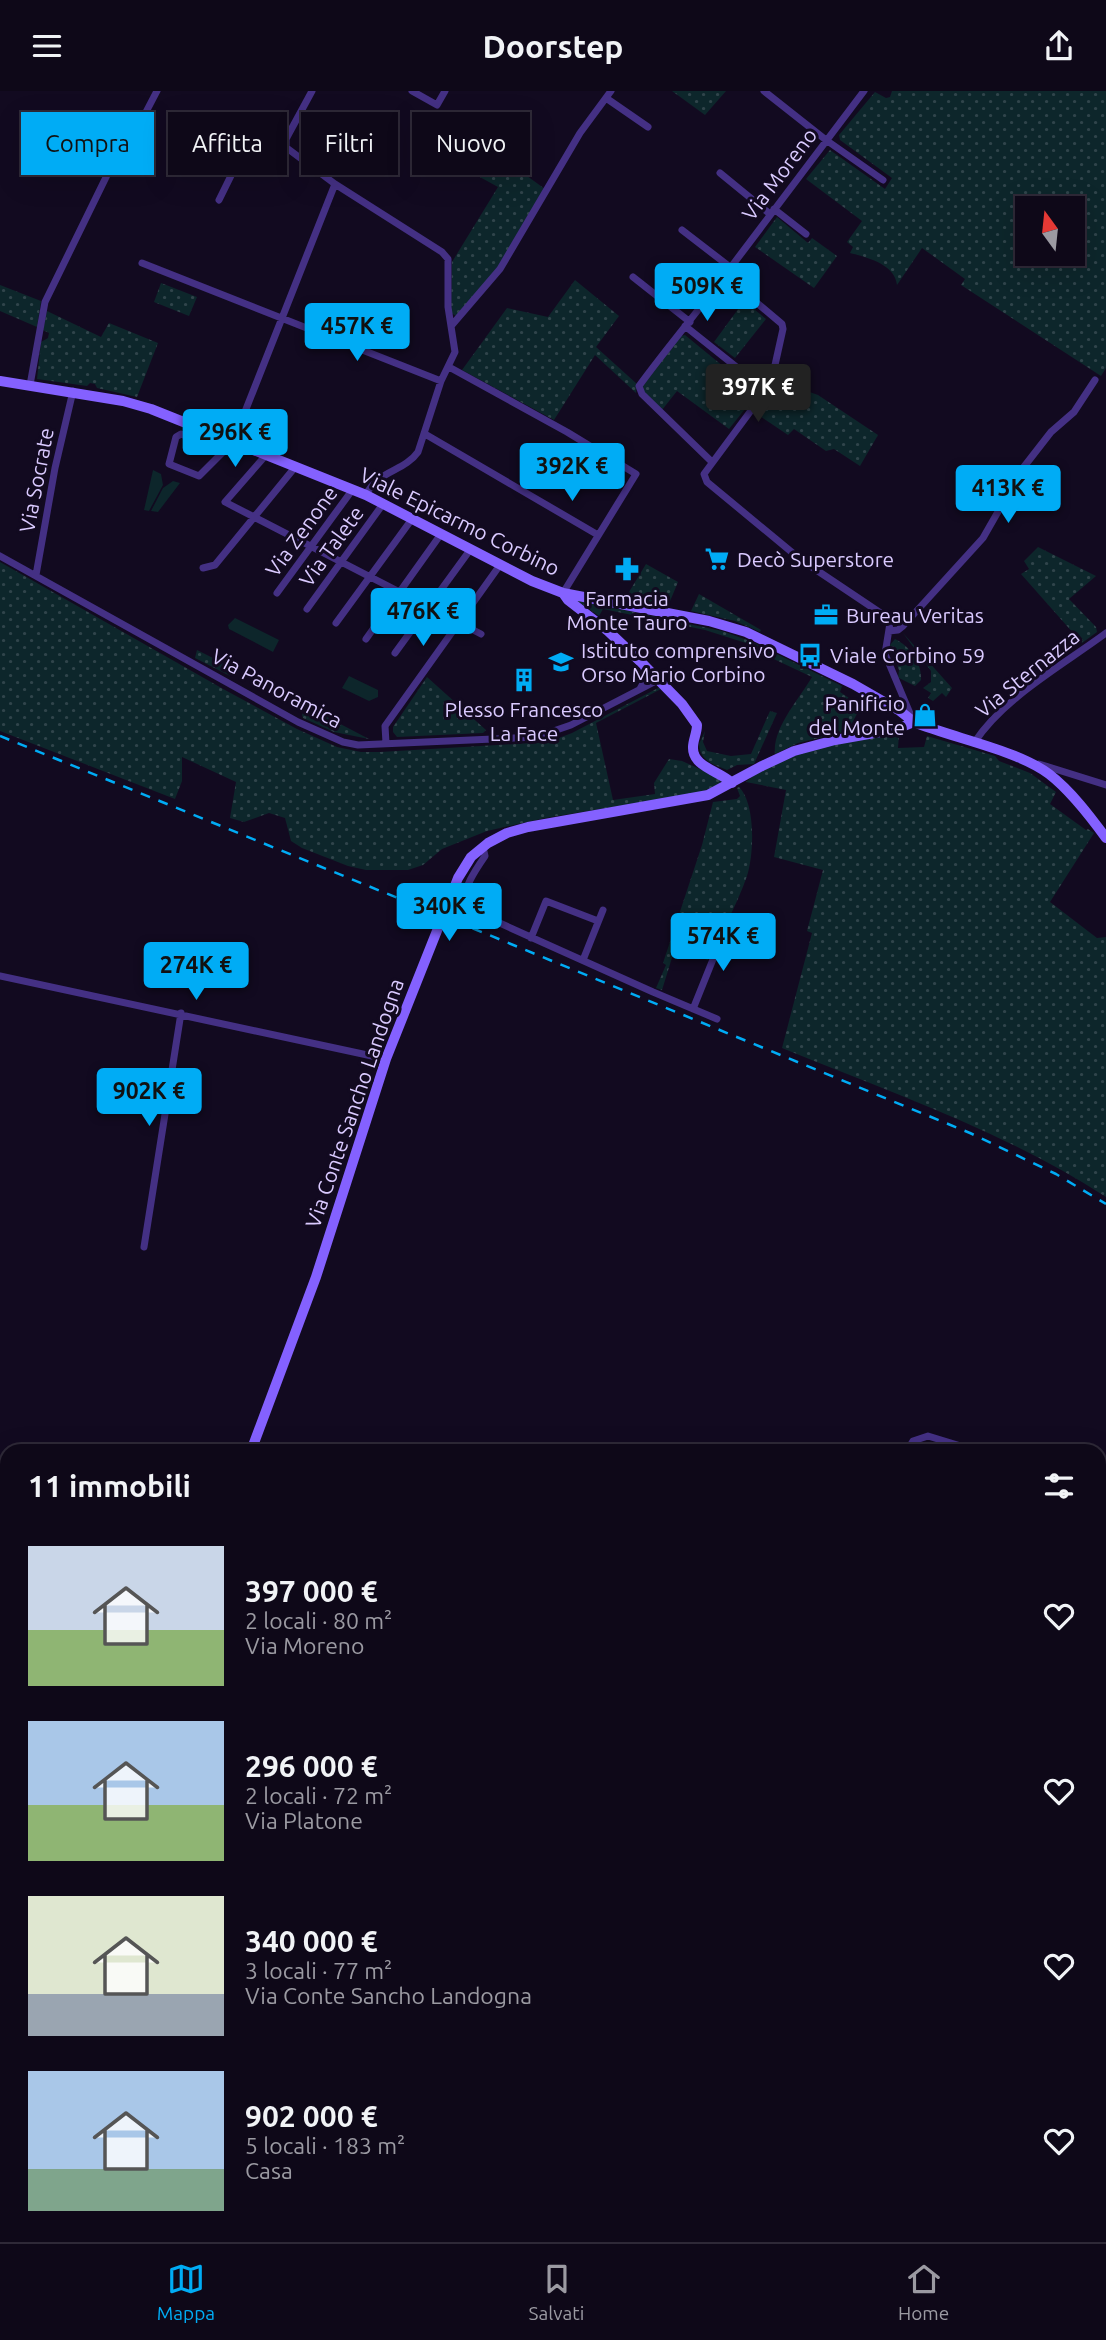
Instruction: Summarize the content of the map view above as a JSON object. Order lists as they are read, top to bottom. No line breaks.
{"streets":{"main road":["Viale Epicarmo Corbino","Via Conte Sancho Landogna"],"street":["Via Moreno","Via Socrate","Via Zenone","Via Talete","Via Sternazza","Via Panoramica"]},"crossings":[["Via Socrate","Viale Epicarmo Corbino"],["Via Socrate","Via Panoramica"],["Viale Epicarmo Corbino","Via Zenone"],["Viale Epicarmo Corbino","Via Talete"],["Viale Epicarmo Corbino","Via Sternazza"],["Viale Epicarmo Corbino","Via Conte Sancho Landogna"]],"places":{"supermarket":["Decò Superstore"],"pharmacy":["Farmacia Monte Tauro"],"office":["Bureau Veritas"],"bus stop":["Viale Corbino 59"],"school or university":["Istituto comprensivo Orso Mario Corbino"],"building":["Plesso Francesco La Face"],"shop":["Panificio del Monte"]},"north":"top","page":{"header":"Doorstep","chip":["Compra","Affitta","Filtri","Nuovo"],"price":["509K €","457K €","397K €","296K €","392K €","413K €","476K €","340K €","574K €","274K €","902K €"],"heading":"11 immobili","list":[{"name":"397 000 €","note":"2 locali · 80 m² · Via Moreno"},{"name":"296 000 €","note":"2 locali · 72 m² · Via Platone"},{"name":"340 000 €","note":"3 locali · 77 m² · Via Conte Sancho Landogna"},{"name":"902 000 €","note":"5 locali · 183 m² · Casa"}],"tabs":["Mappa","Salvati","Home"]}}
